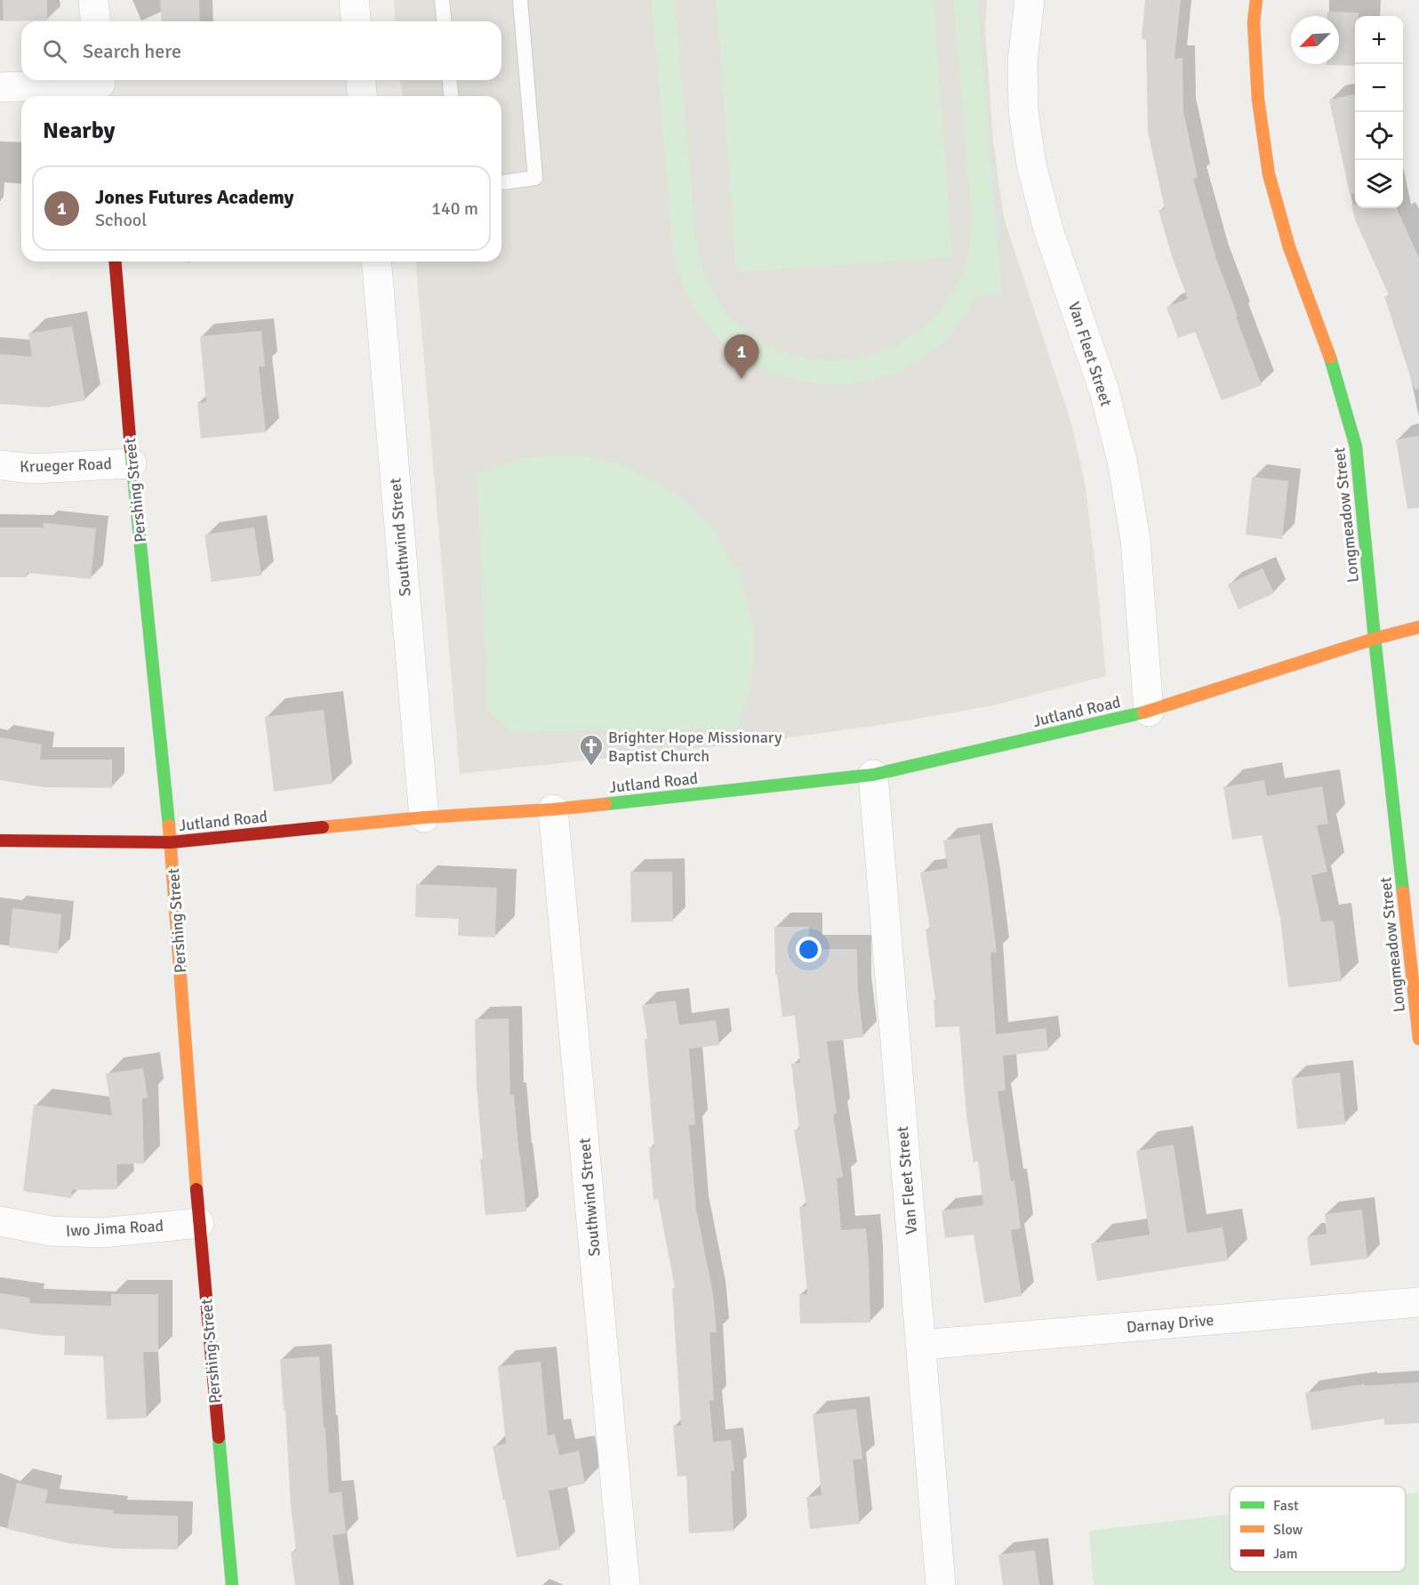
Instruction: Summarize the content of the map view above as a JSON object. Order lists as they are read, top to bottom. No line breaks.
{"streets":{"street":["Van Fleet Street","Krueger Road","Pershing Street","Longmeadow Street","Southwind Street","Jutland Road","Iwo Jima Road","Darnay Drive"]},"crossings":[["Van Fleet Street","Jutland Road"],["Van Fleet Street","Darnay Drive"],["Krueger Road","Pershing Street"],["Pershing Street","Jutland Road"],["Pershing Street","Iwo Jima Road"],["Longmeadow Street","Jutland Road"],["Southwind Street","Jutland Road"]],"places":{"church":["Brighter Hope Missionary Baptist Church"]},"legend":["Fast","Slow","Jam"],"north":"bottom left","page":{"map_buttons":["+","−"],"search":"Search here","heading":"Nearby","list":[{"mark":"1","name":"Jones Futures Academy","note":"School","value":"140 m"}],"pins":"1"}}
